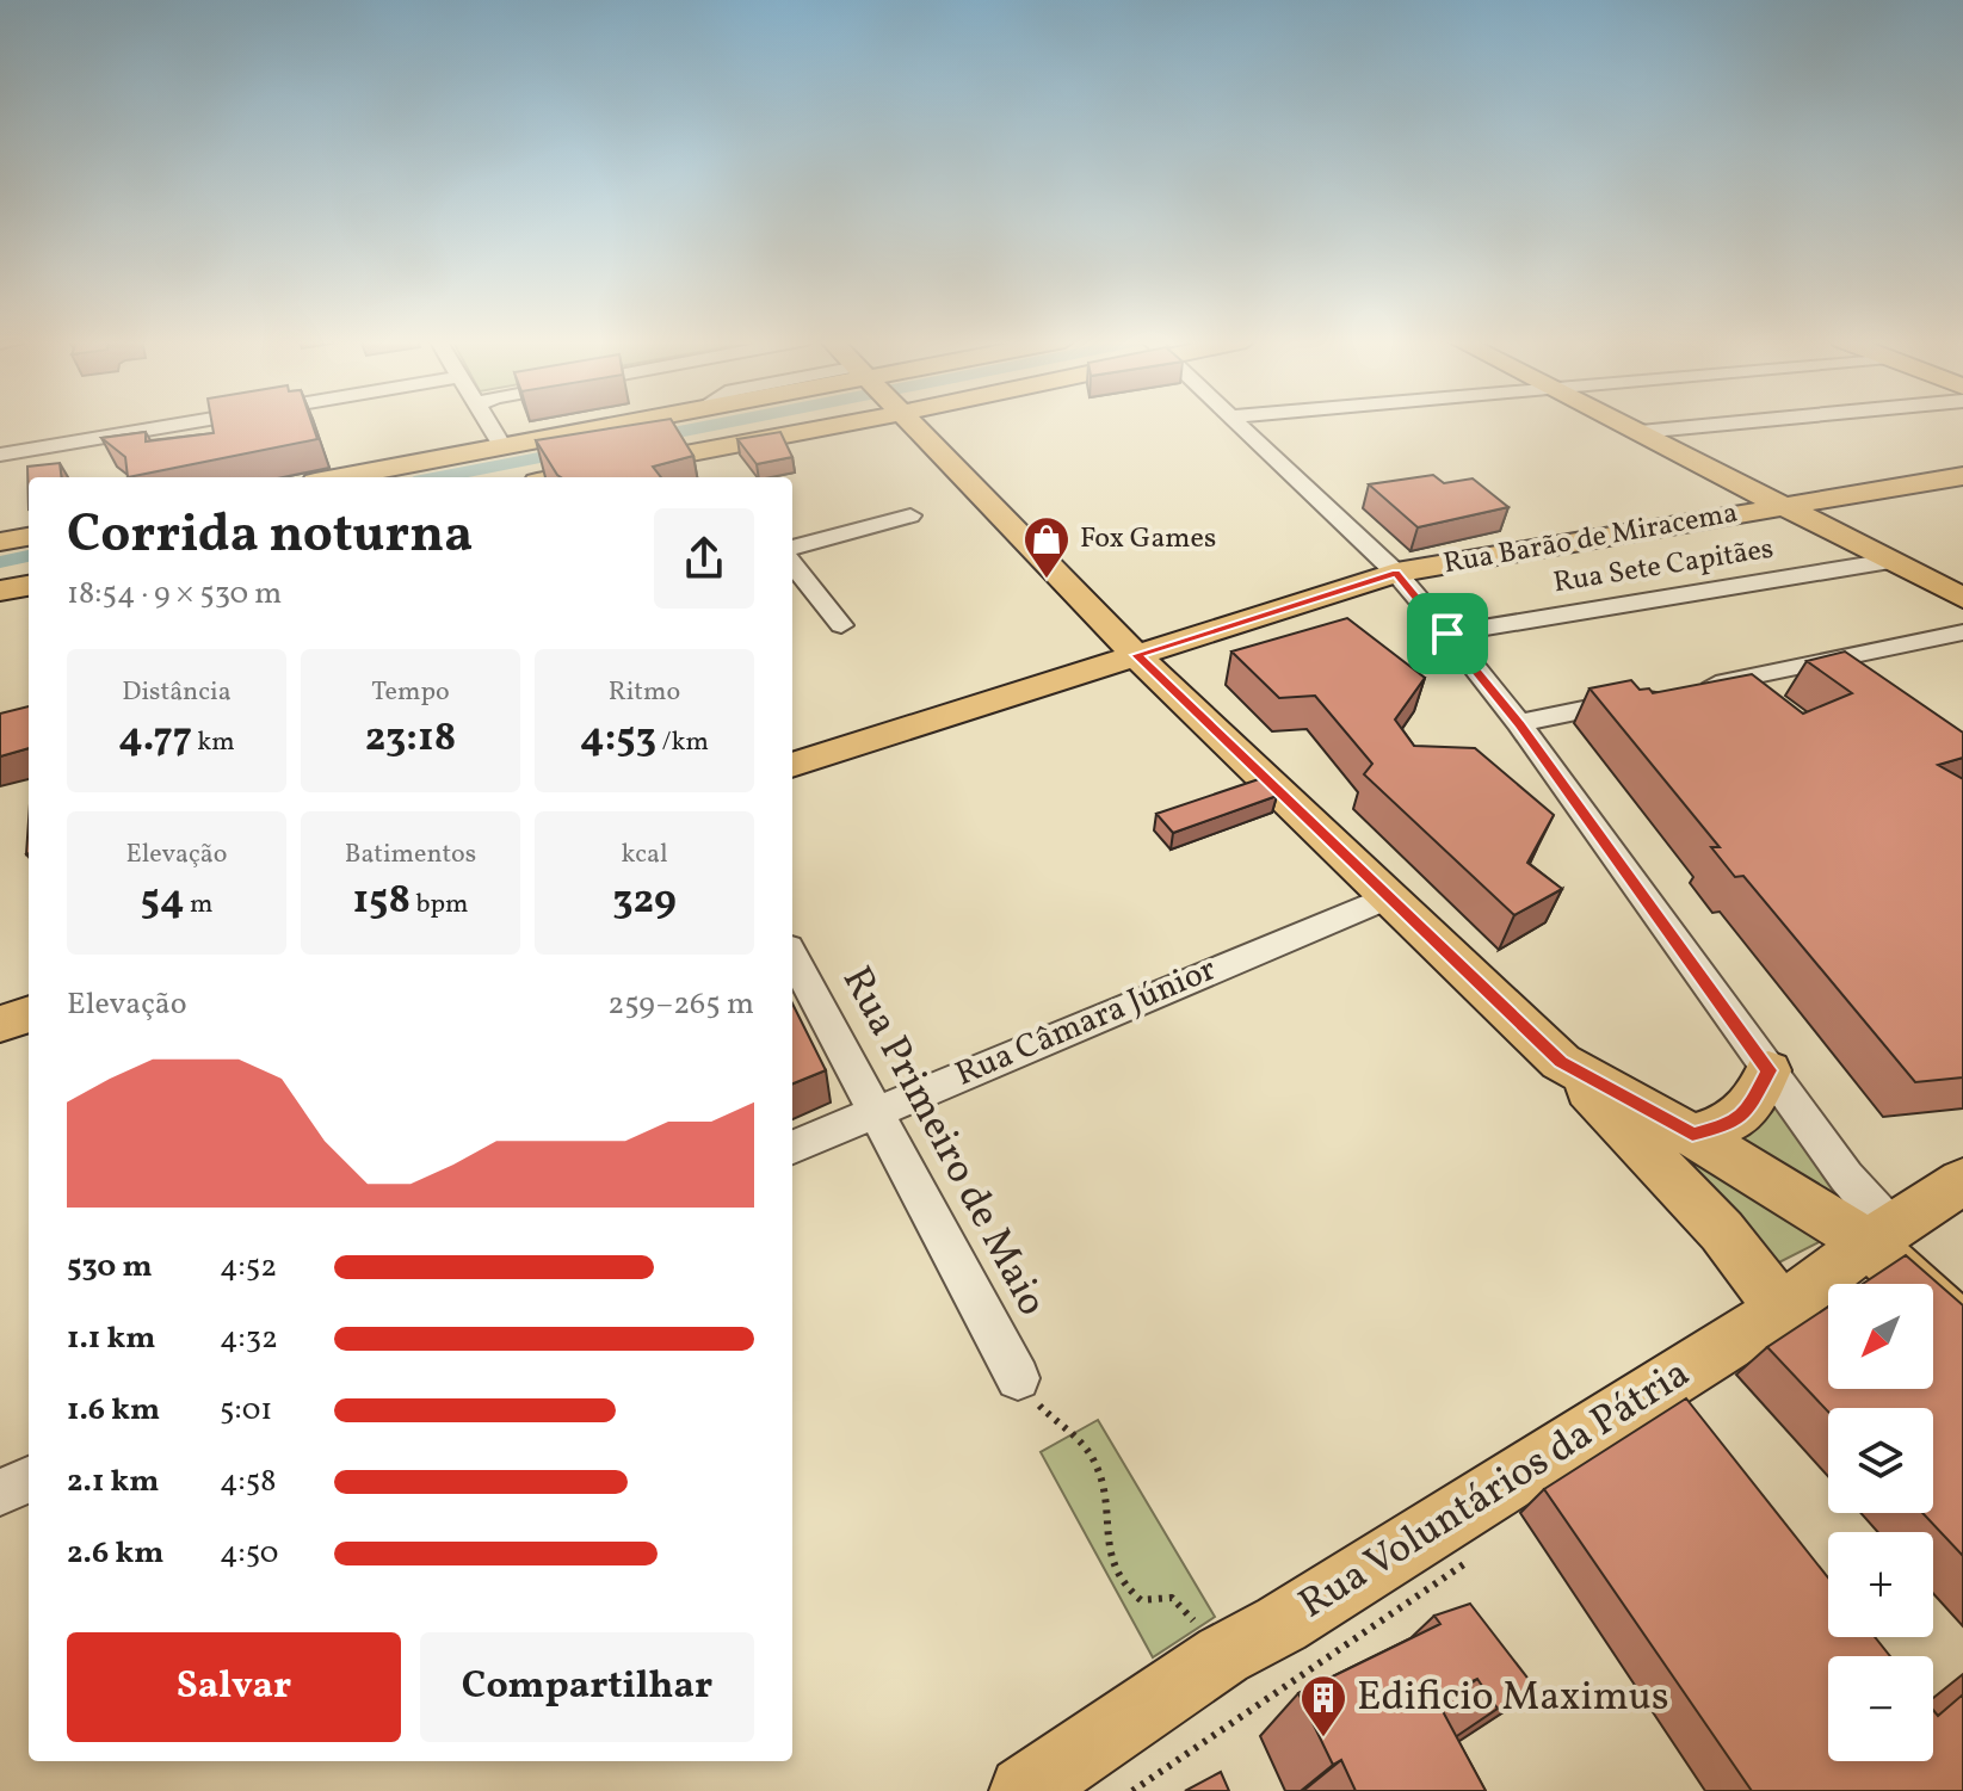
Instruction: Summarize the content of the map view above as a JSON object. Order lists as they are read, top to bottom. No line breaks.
{"streets":{"main road":["Rua Barão de Miracema","Rua Voluntários da Pátria"],"street":["Rua Sete Capitães","Rua Câmara Júnior","Rua Primeiro de Maio"]},"crossings":[["Rua Câmara Júnior","Rua Primeiro de Maio"]],"places":{"shop":["Fox Games"],"building":["Edificio Maximus"]},"north":"bottom left","page":{"heading":["Corrida noturna","18:54 · 9 × 530 m"],"stats":[["Distância","4.77 km"],["Tempo","23:18"],["Ritmo","4:53 /km"],["Elevação","54 m"],["Batimentos","158 bpm"],["kcal","329"]],"chart":["Elevação","259–265 m"],"list":[{"name":"530 m","note":"4:52"},{"name":"1.1 km","note":"4:32"},{"name":"1.6 km","note":"5:01"},{"name":"2.1 km","note":"4:58"},{"name":"2.6 km","note":"4:50"}],"map_buttons":["+","−"],"buttons":["Salvar","Compartilhar"]}}
